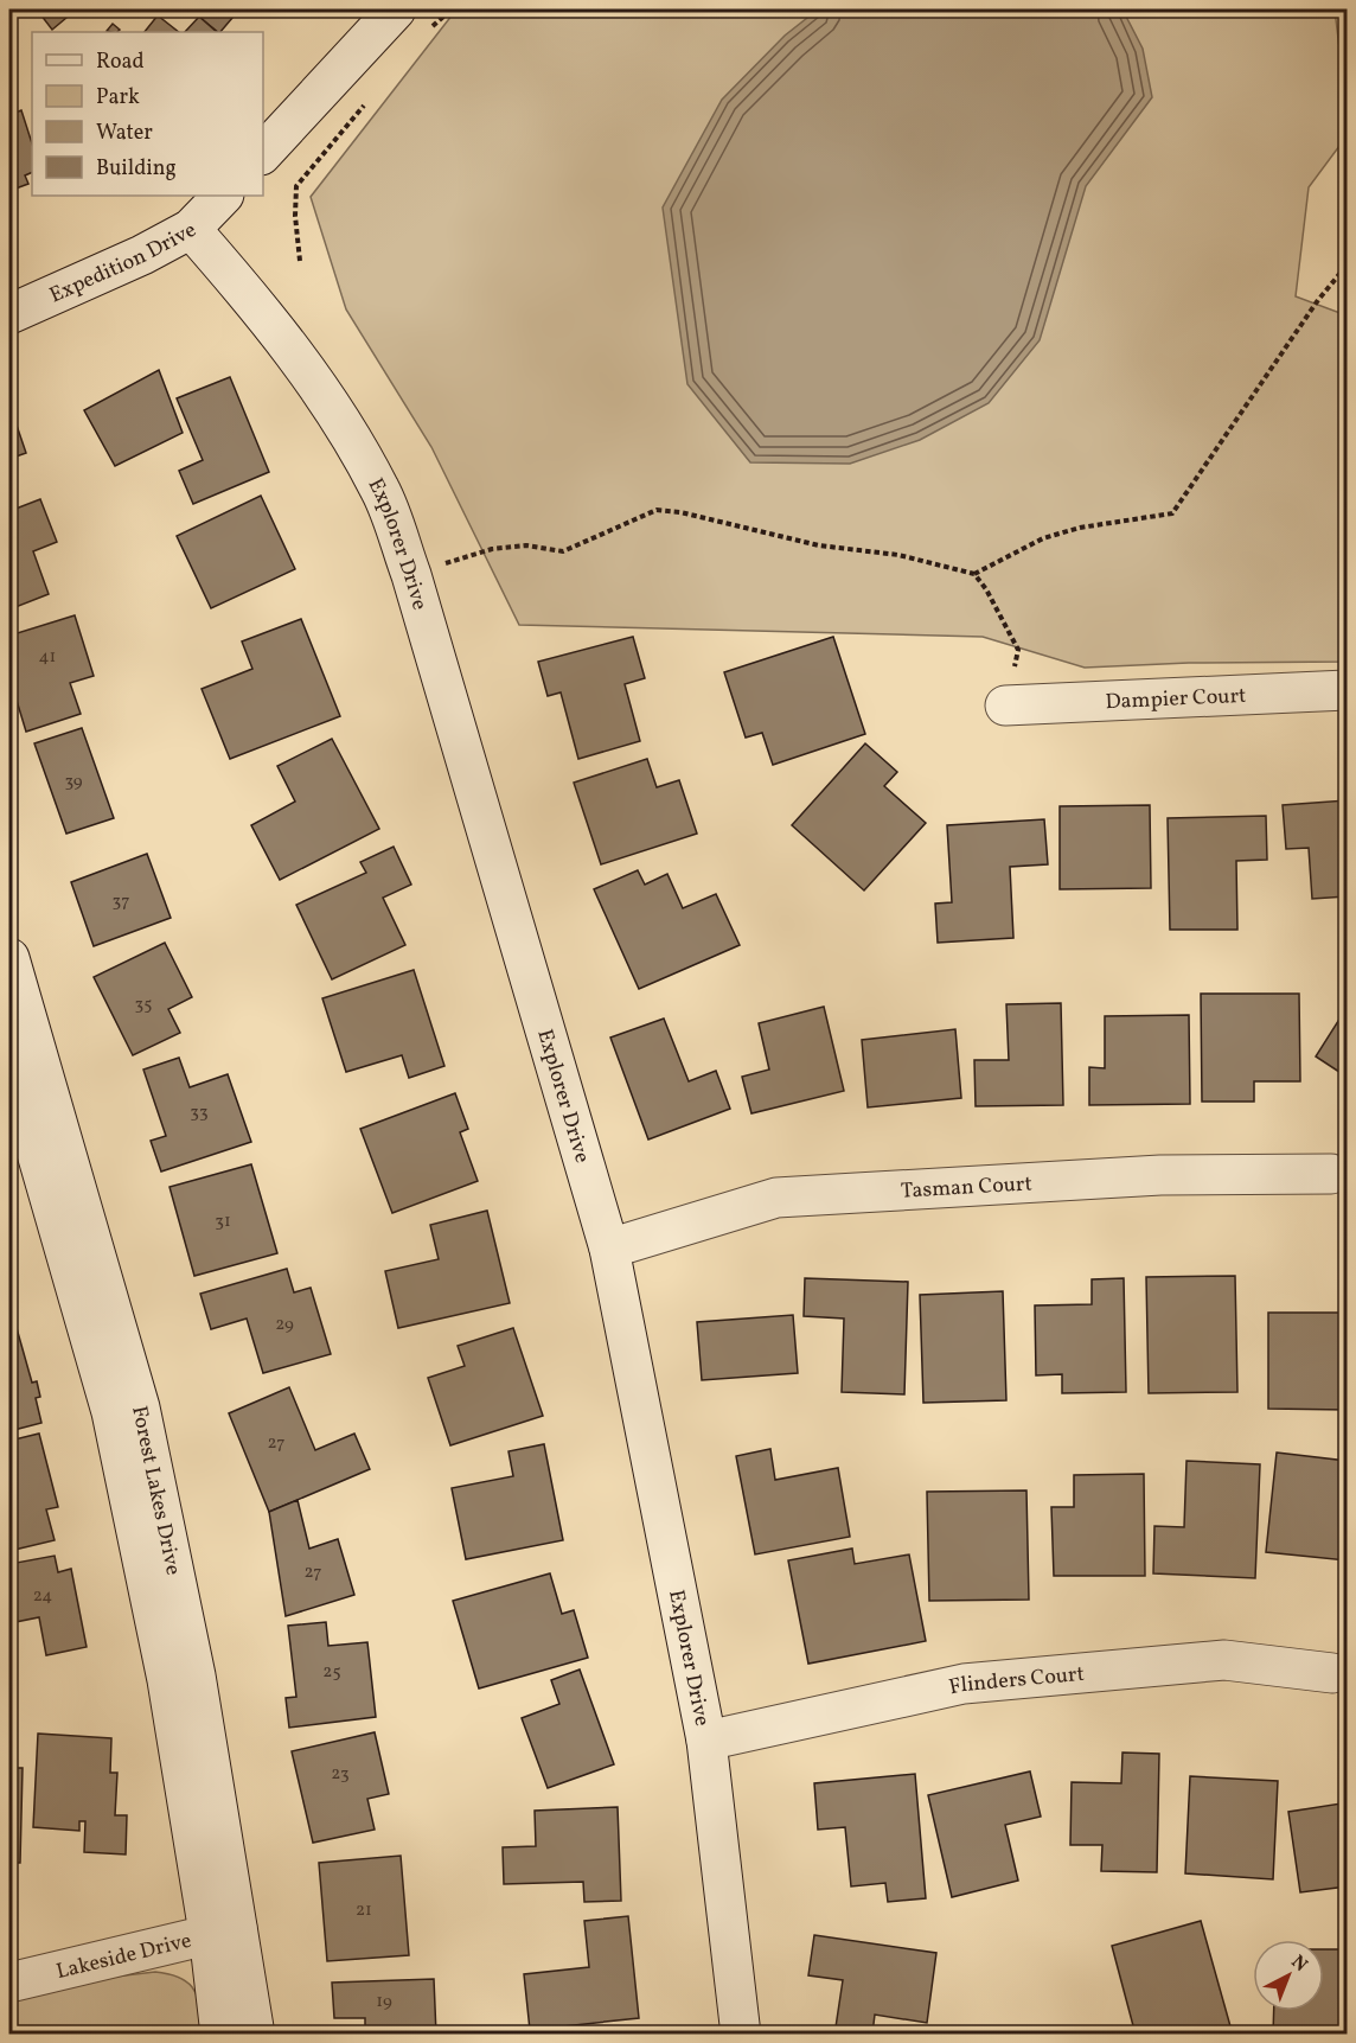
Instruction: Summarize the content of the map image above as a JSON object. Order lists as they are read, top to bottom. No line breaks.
{"streets":{"street":["Expedition Drive","Explorer Drive","Dampier Court","Tasman Court","Forest Lakes Drive","Flinders Court","Lakeside Drive"]},"crossings":[["Expedition Drive","Explorer Drive"],["Explorer Drive","Tasman Court"],["Explorer Drive","Flinders Court"],["Forest Lakes Drive","Lakeside Drive"]],"house_numbers":["41","39","37","35","33","31","29","27","27","24","25","23","21","19"],"legend":["Road","Park","Water","Building"],"north":"top right"}
